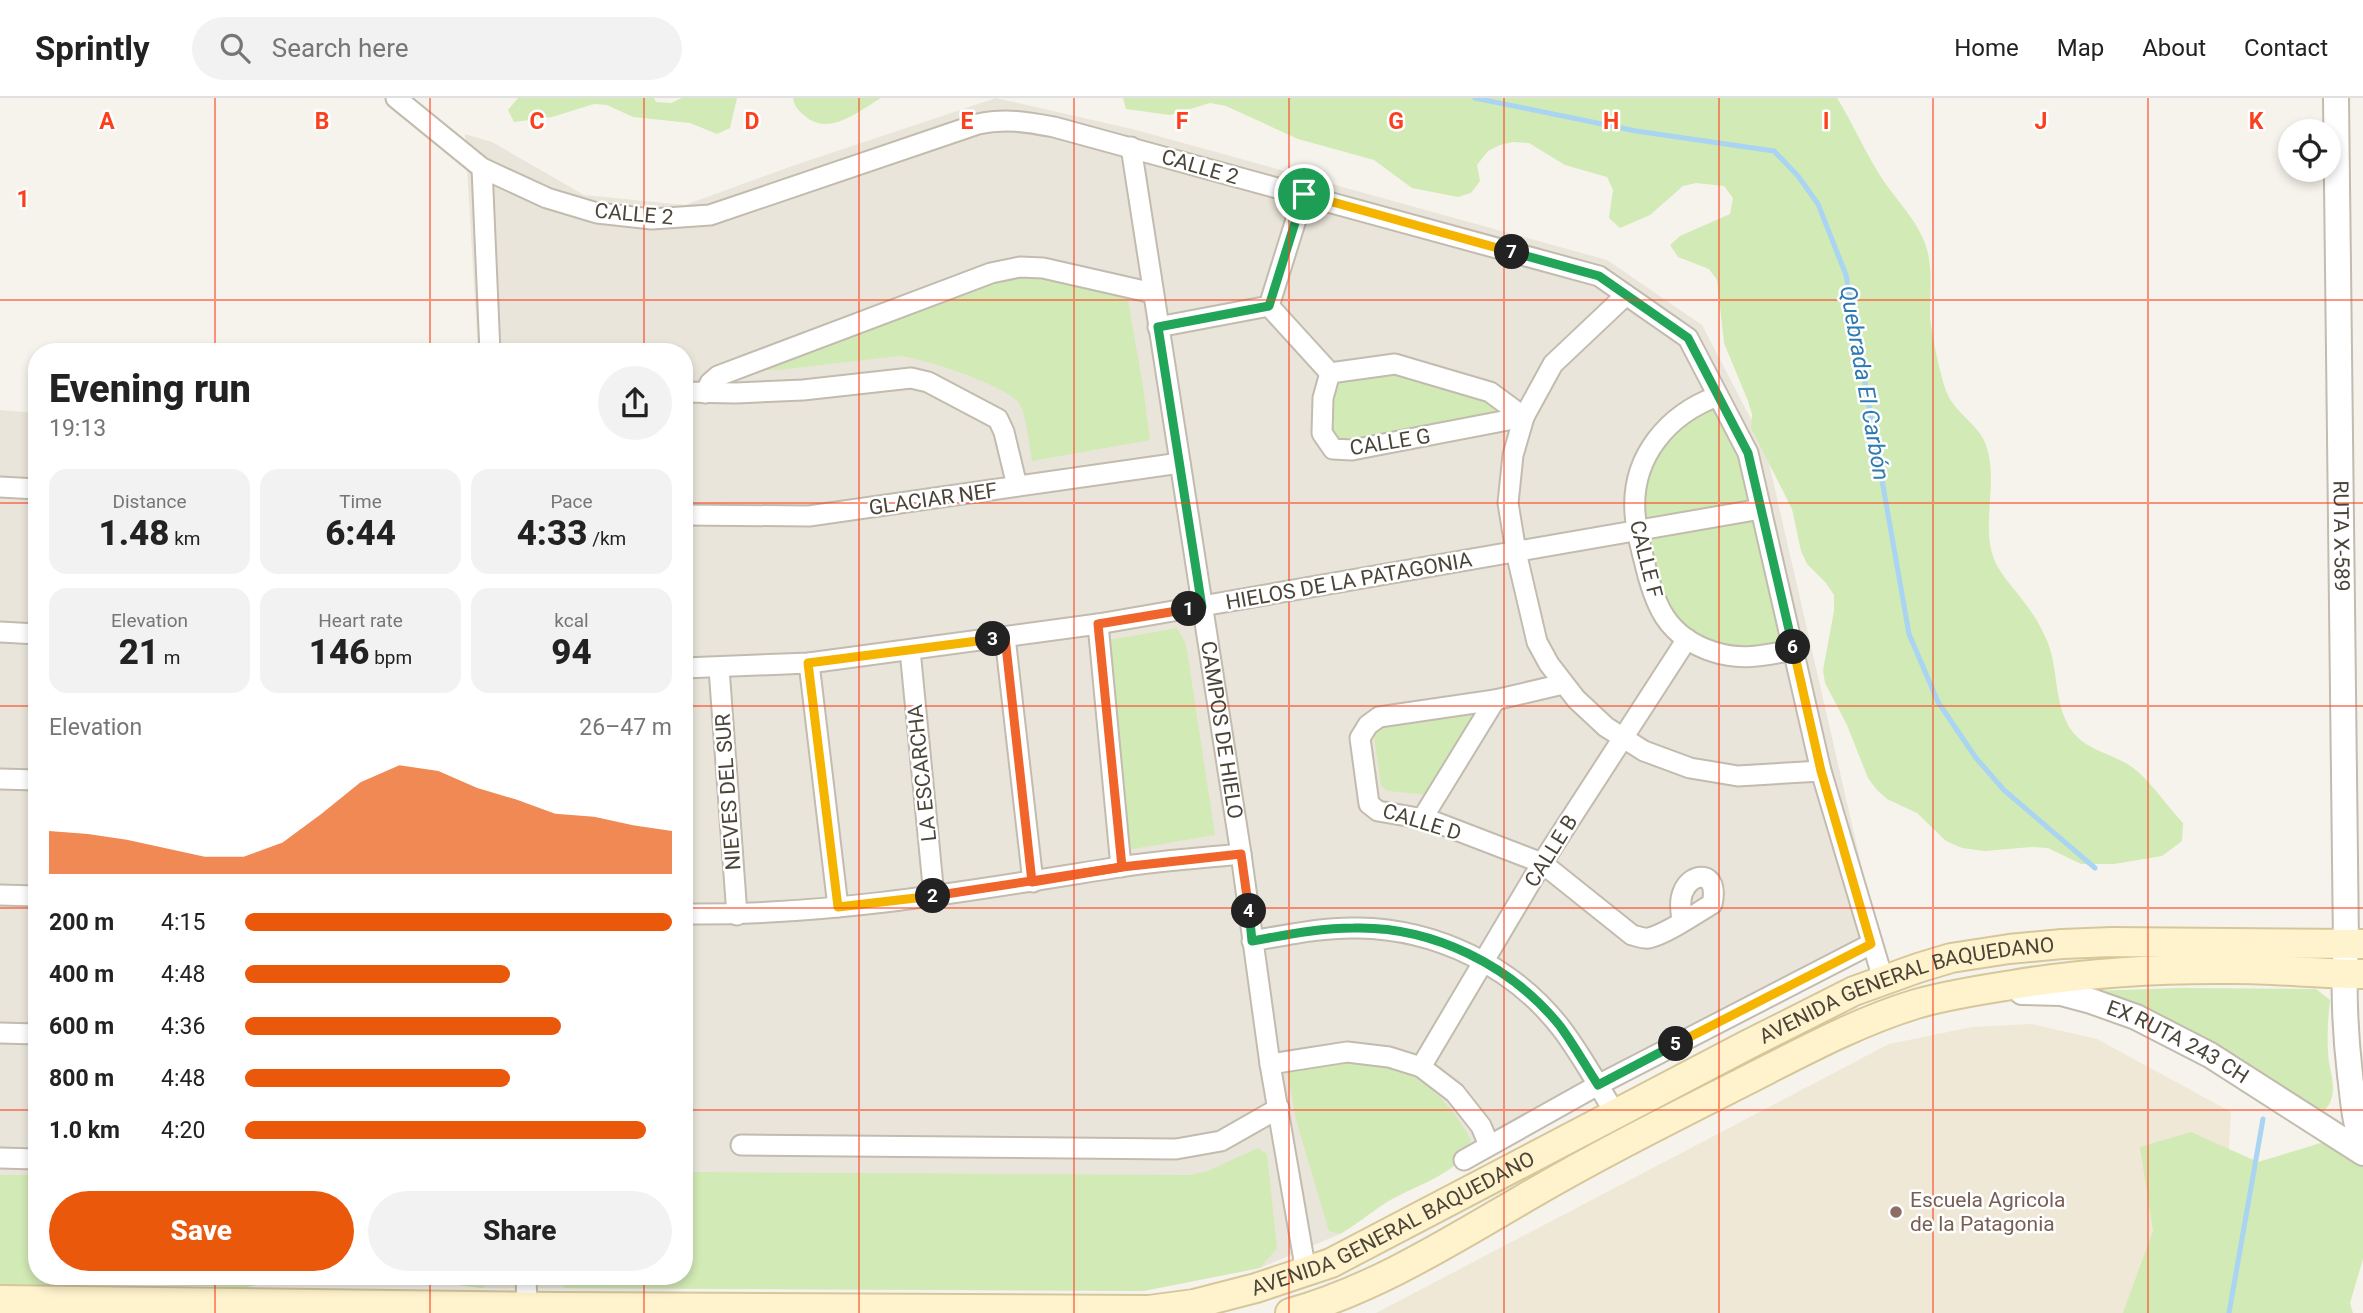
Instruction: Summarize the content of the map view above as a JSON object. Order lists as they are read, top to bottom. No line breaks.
{"streets":{"main road":["AVENIDA GENERAL BAQUEDANO"],"street":["CALLE 2","CALLE G","GLACIAR NEF","RUTA X-589","CALLE F","HIELOS DE LA PATAGONIA","CAMPOS DE HIELO","LA ESCARCHA","NIEVES DEL SUR","CALLE D","CALLE B","EX RUTA 243 CH"]},"crossings":[["CALLE 2","CALLE F"],["CALLE 2","HIELOS DE LA PATAGONIA"],["CALLE 2","CAMPOS DE HIELO"],["CALLE 2","AVENIDA GENERAL BAQUEDANO"],["GLACIAR NEF","CAMPOS DE HIELO"],["RUTA X-589","AVENIDA GENERAL BAQUEDANO"],["CALLE F","HIELOS DE LA PATAGONIA"],["CALLE F","CALLE B"],["HIELOS DE LA PATAGONIA","CAMPOS DE HIELO"],["HIELOS DE LA PATAGONIA","LA ESCARCHA"],["HIELOS DE LA PATAGONIA","NIEVES DEL SUR"],["CAMPOS DE HIELO","AVENIDA GENERAL BAQUEDANO"],["CALLE D","CALLE B"],["AVENIDA GENERAL BAQUEDANO","EX RUTA 243 CH"]],"water":["Quebrada El Carbón"],"places":["Escuela Agricola de la Patagonia"],"page":{"header":"Sprintly","search":"Search here","nav":["Home","Map","About","Contact"],"pins":["7","1","3","6","2","4","5"],"heading":["Evening run","19:13"],"stats":[["Distance","1.48 km"],["Time","6:44"],["Pace","4:33 /km"],["Elevation","21 m"],["Heart rate","146 bpm"],["kcal","94"]],"chart":["Elevation","26–47 m"],"list":[{"name":"200 m","note":"4:15"},{"name":"400 m","note":"4:48"},{"name":"600 m","note":"4:36"},{"name":"800 m","note":"4:48"},{"name":"1.0 km","note":"4:20"}],"buttons":["Save","Share"]},"grid":{"columns":["A","B","C","D","E","F","G","H","I","J","K"],"rows":["1"]}}
